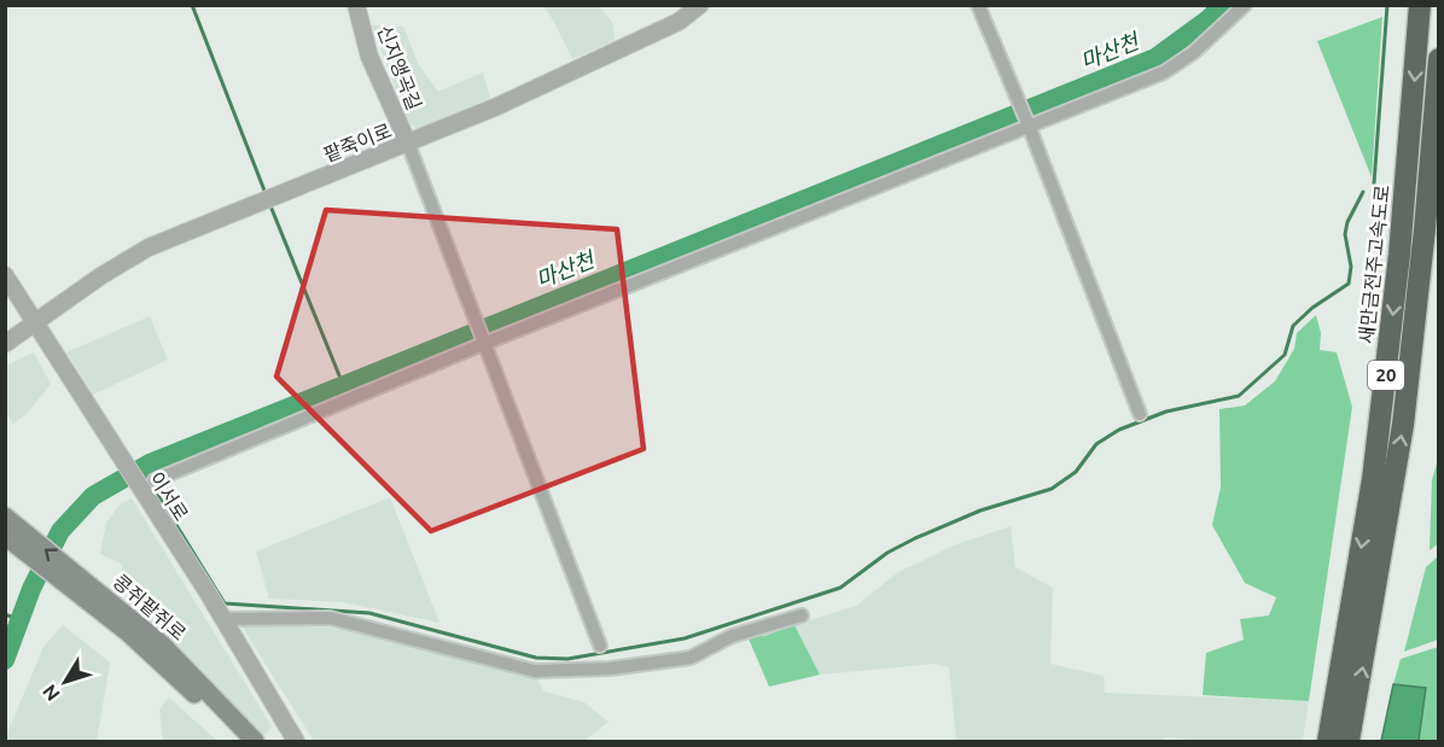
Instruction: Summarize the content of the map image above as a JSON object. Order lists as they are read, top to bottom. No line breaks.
{"streets":{"highway":["새만금전주고속도로","20"],"main road":["콩쥐팥쥐로"],"street":["신지앵곡길","팥죽이로","이서로"]},"crossings":[["신지앵곡길","팥죽이로"],["팥죽이로","이서로"]],"water":["마산천"],"north":"bottom left"}
